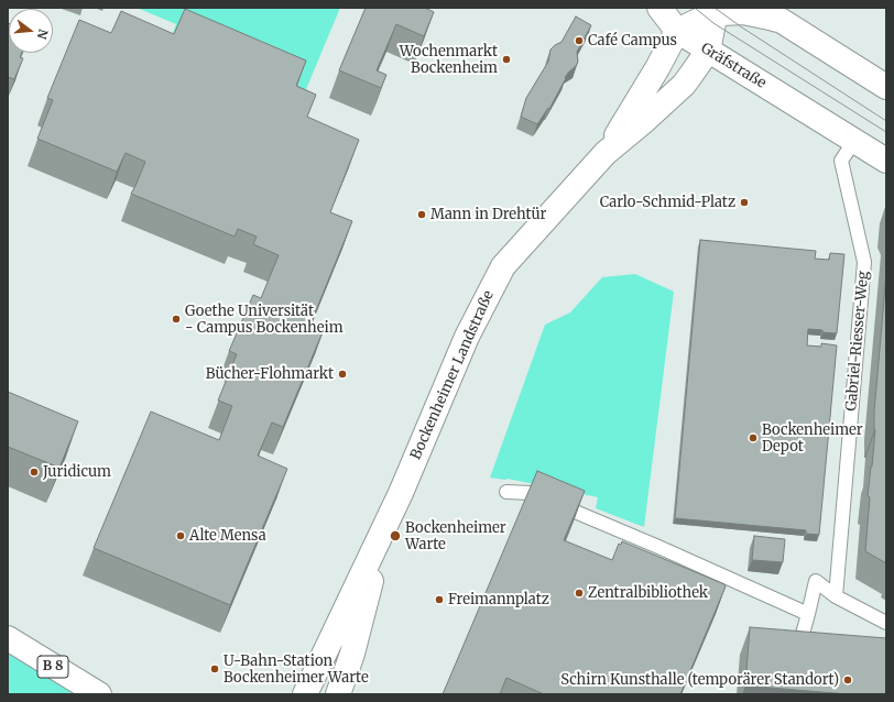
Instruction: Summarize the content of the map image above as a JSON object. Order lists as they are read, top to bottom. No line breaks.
{"streets":{"street":["Gräfstraße","Bockenheimer Landstraße","B 8"],"lane":["Gabriel-Riesser-Weg"]},"crossings":[["Gräfstraße","Gabriel-Riesser-Weg"],["Gräfstraße","Bockenheimer Landstraße"]],"places":["Café Campus","Wochenmarkt Bockenheim","Carlo-Schmid-Platz","Mann in Drehtür","Goethe Universität - Campus Bockenheim","Bücher-Flohmarkt","Bockenheimer Depot","Juridicum","Alte Mensa","Bockenheimer Warte","Zentralbibliothek","Freimannplatz","U-Bahn-Station Bockenheimer Warte","Schirn Kunsthalle (temporärer Standort)"],"north":"right"}
